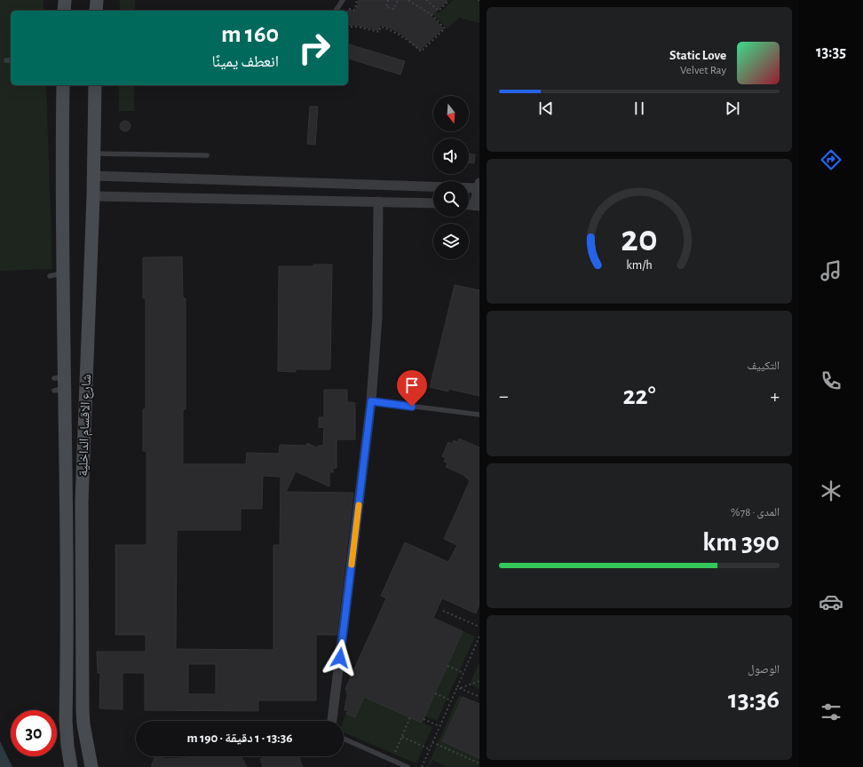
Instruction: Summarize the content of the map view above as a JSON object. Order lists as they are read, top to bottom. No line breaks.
{"streets":{"street":["شارع الاقسام الداخلية"]},"north":"bottom","page":{"tabs":"13:35","turn":["160 m","انعطف يمينًا"],"song":["Static Love","Velvet Ray"],"tile":["التكييف",["المدى · 78%","390 km"],["الوصول","13:36"]],"heat":["−","22°","+"],"limit":"30","trip":"13:36 · 1 دقيقة · 190 m","gauge":["20","km/h"]}}
